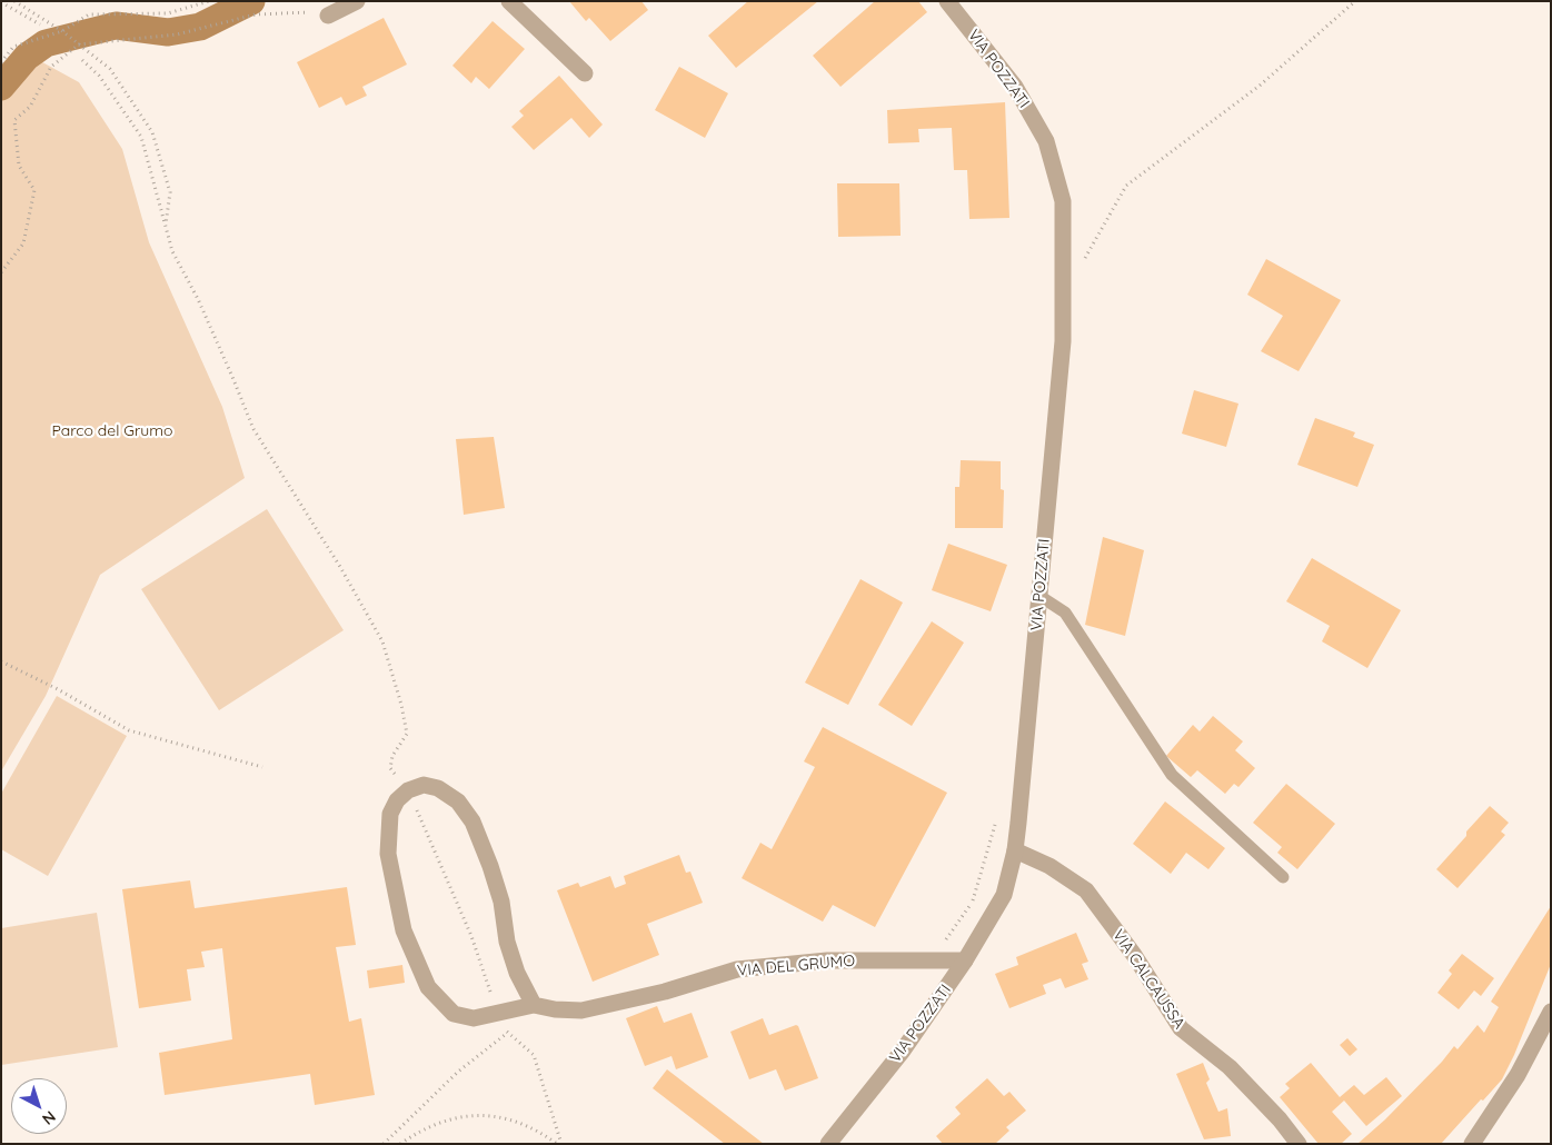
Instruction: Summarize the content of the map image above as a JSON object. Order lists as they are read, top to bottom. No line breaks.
{"streets":{"street":["VIA POZZATI","VIA DEL GRUMO","VIA CALCAUSSA"]},"crossings":[["VIA POZZATI","VIA DEL GRUMO"],["VIA POZZATI","VIA CALCAUSSA"]],"parks":["Parco del Grumo"],"north":"bottom right"}
